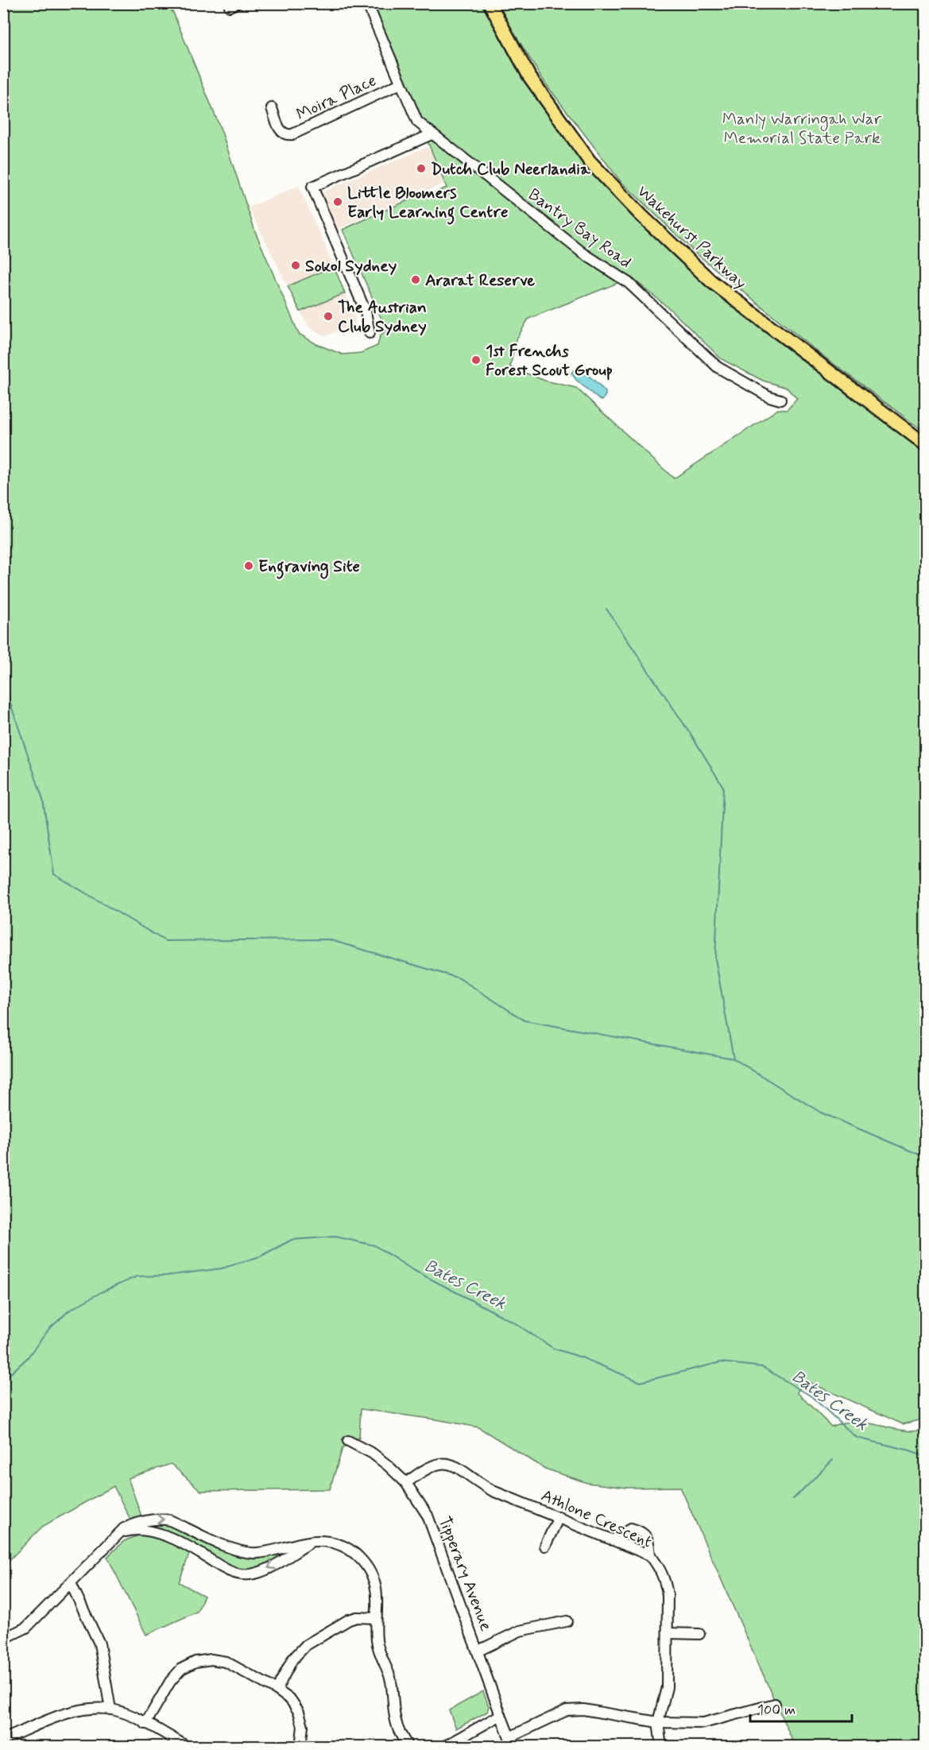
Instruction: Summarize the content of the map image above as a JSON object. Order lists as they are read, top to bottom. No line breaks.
{"streets":{"main road":["Wakehurst Parkway"],"street":["Moira Place","Bantry Bay Road","Athlone Crescent","Tipperary Avenue"]},"crossings":[["Moira Place","Bantry Bay Road"],["Athlone Crescent","Tipperary Avenue"]],"water":["Bates Creek"],"parks":["Manly Warringah War Memorial State Park"],"places":["Dutch Club Neerlandia","Little Bloomers Early Learning Centre","Sokol Sydney","Ararat Reserve","The Austrian Club Sydney","1st Frenchs Forest Scout Group","Engraving Site"],"scale_bar":"100 m"}
